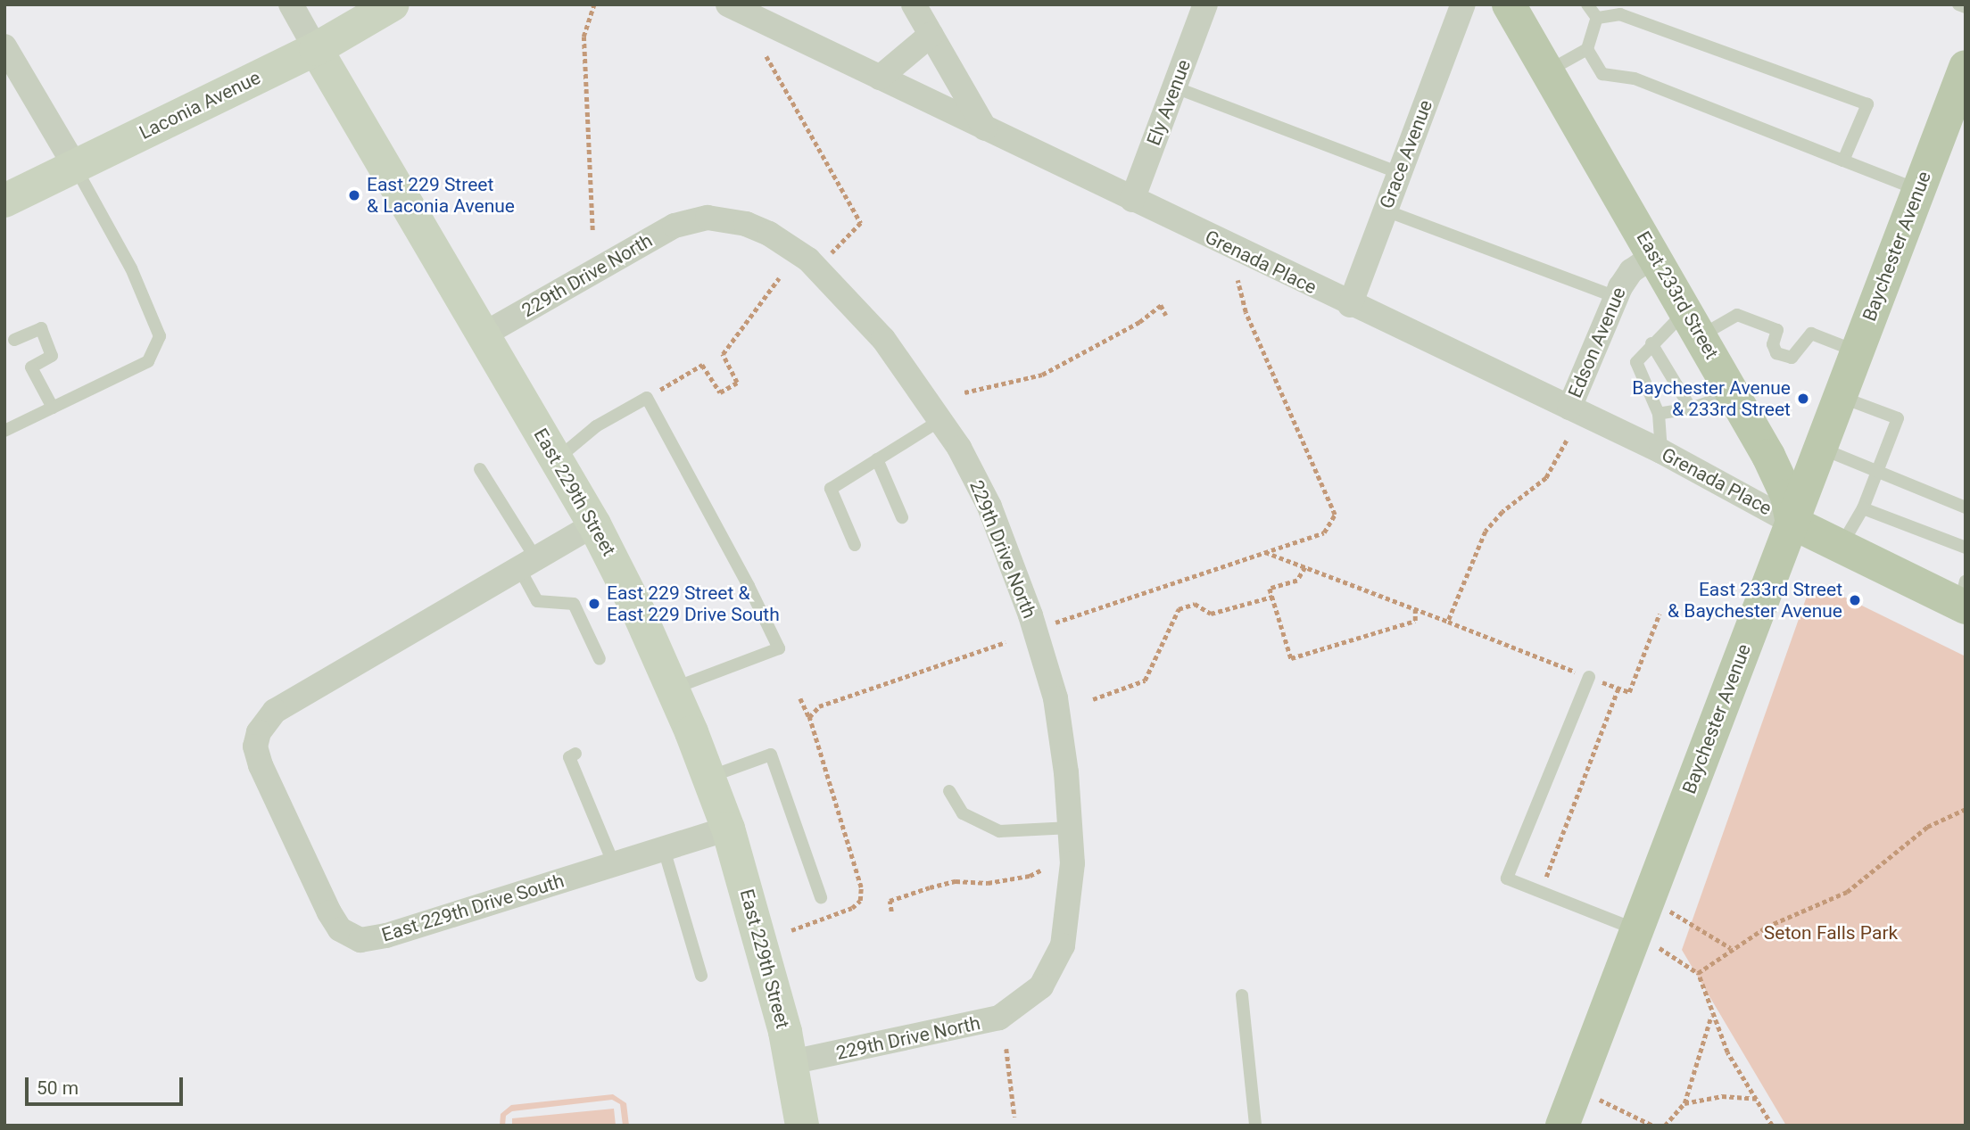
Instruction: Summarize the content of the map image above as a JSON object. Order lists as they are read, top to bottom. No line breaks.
{"streets":{"main road":["Baychester Avenue","East 233rd Street"],"street":["Ely Avenue","Laconia Avenue","Grace Avenue","Grenada Place","229th Drive North","Edson Avenue","East 229th Street","East 229th Drive South"]},"crossings":[["Ely Avenue","Grenada Place"],["Laconia Avenue","East 229th Street"],["Grace Avenue","Grenada Place"],["Baychester Avenue","Grenada Place"],["Baychester Avenue","East 233rd Street"],["Grenada Place","East 233rd Street"],["Grenada Place","Edson Avenue"],["229th Drive North","East 229th Street"],["East 233rd Street","Edson Avenue"],["East 229th Street","East 229th Drive South"]],"parks":["Seton Falls Park"],"places":["East 229 Street & Laconia Avenue","Baychester Avenue & 233rd Street","East 233rd Street & Baychester Avenue","East 229 Street & East 229 Drive South"],"scale_bar":"50 m"}
